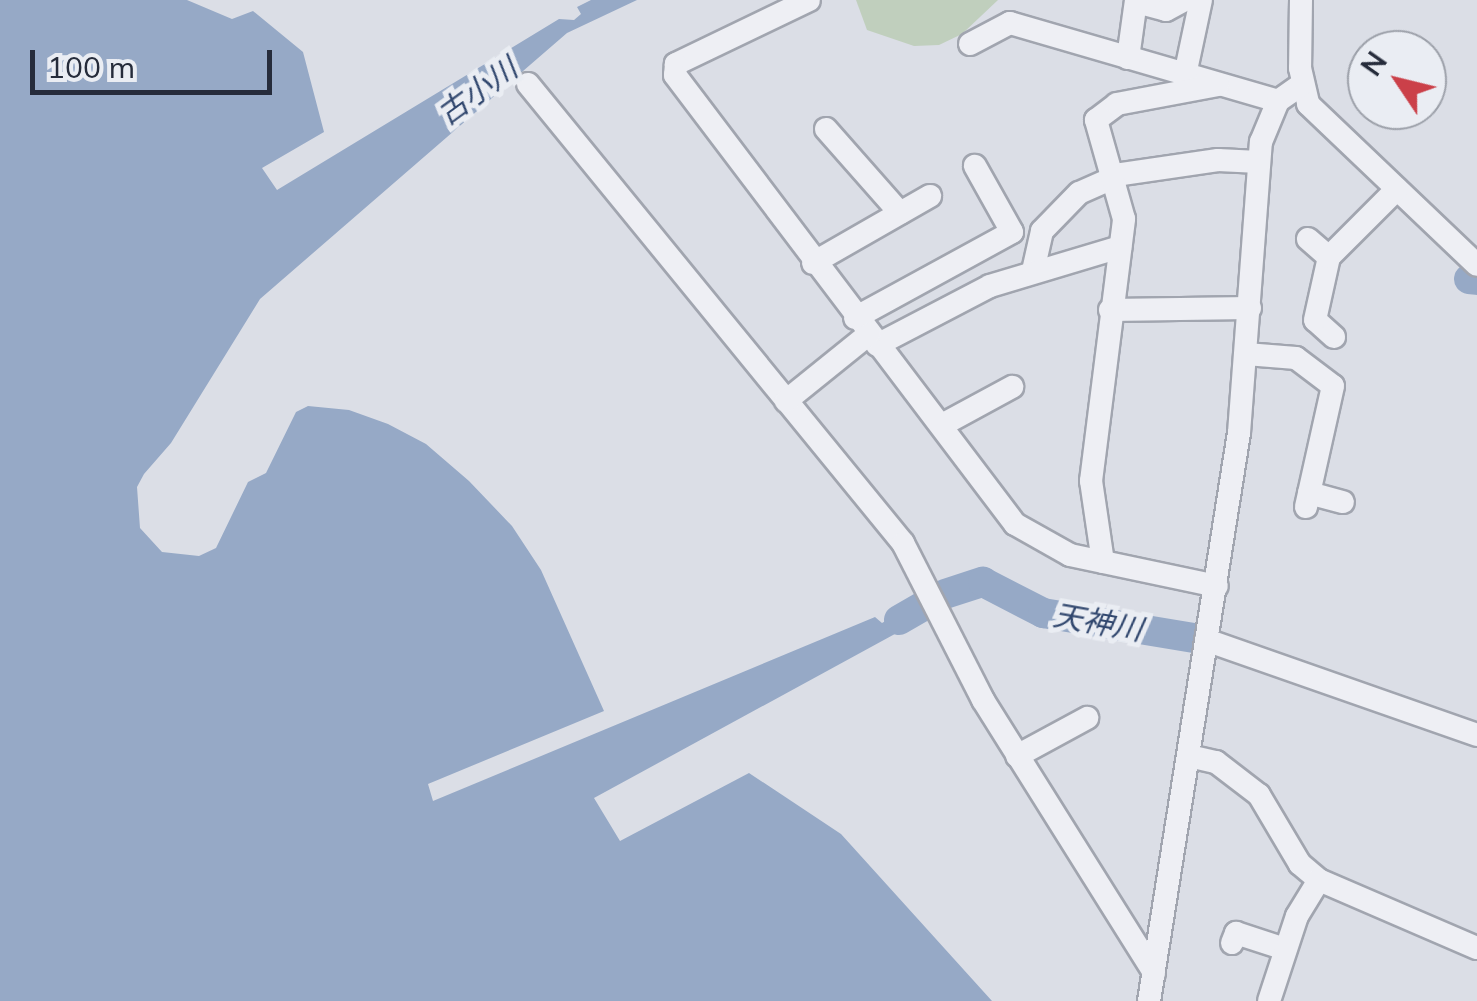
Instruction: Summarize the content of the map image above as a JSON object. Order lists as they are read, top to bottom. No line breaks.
{"water":["古小川","天神川"],"scale_bar":"100 m","north":"top left"}
